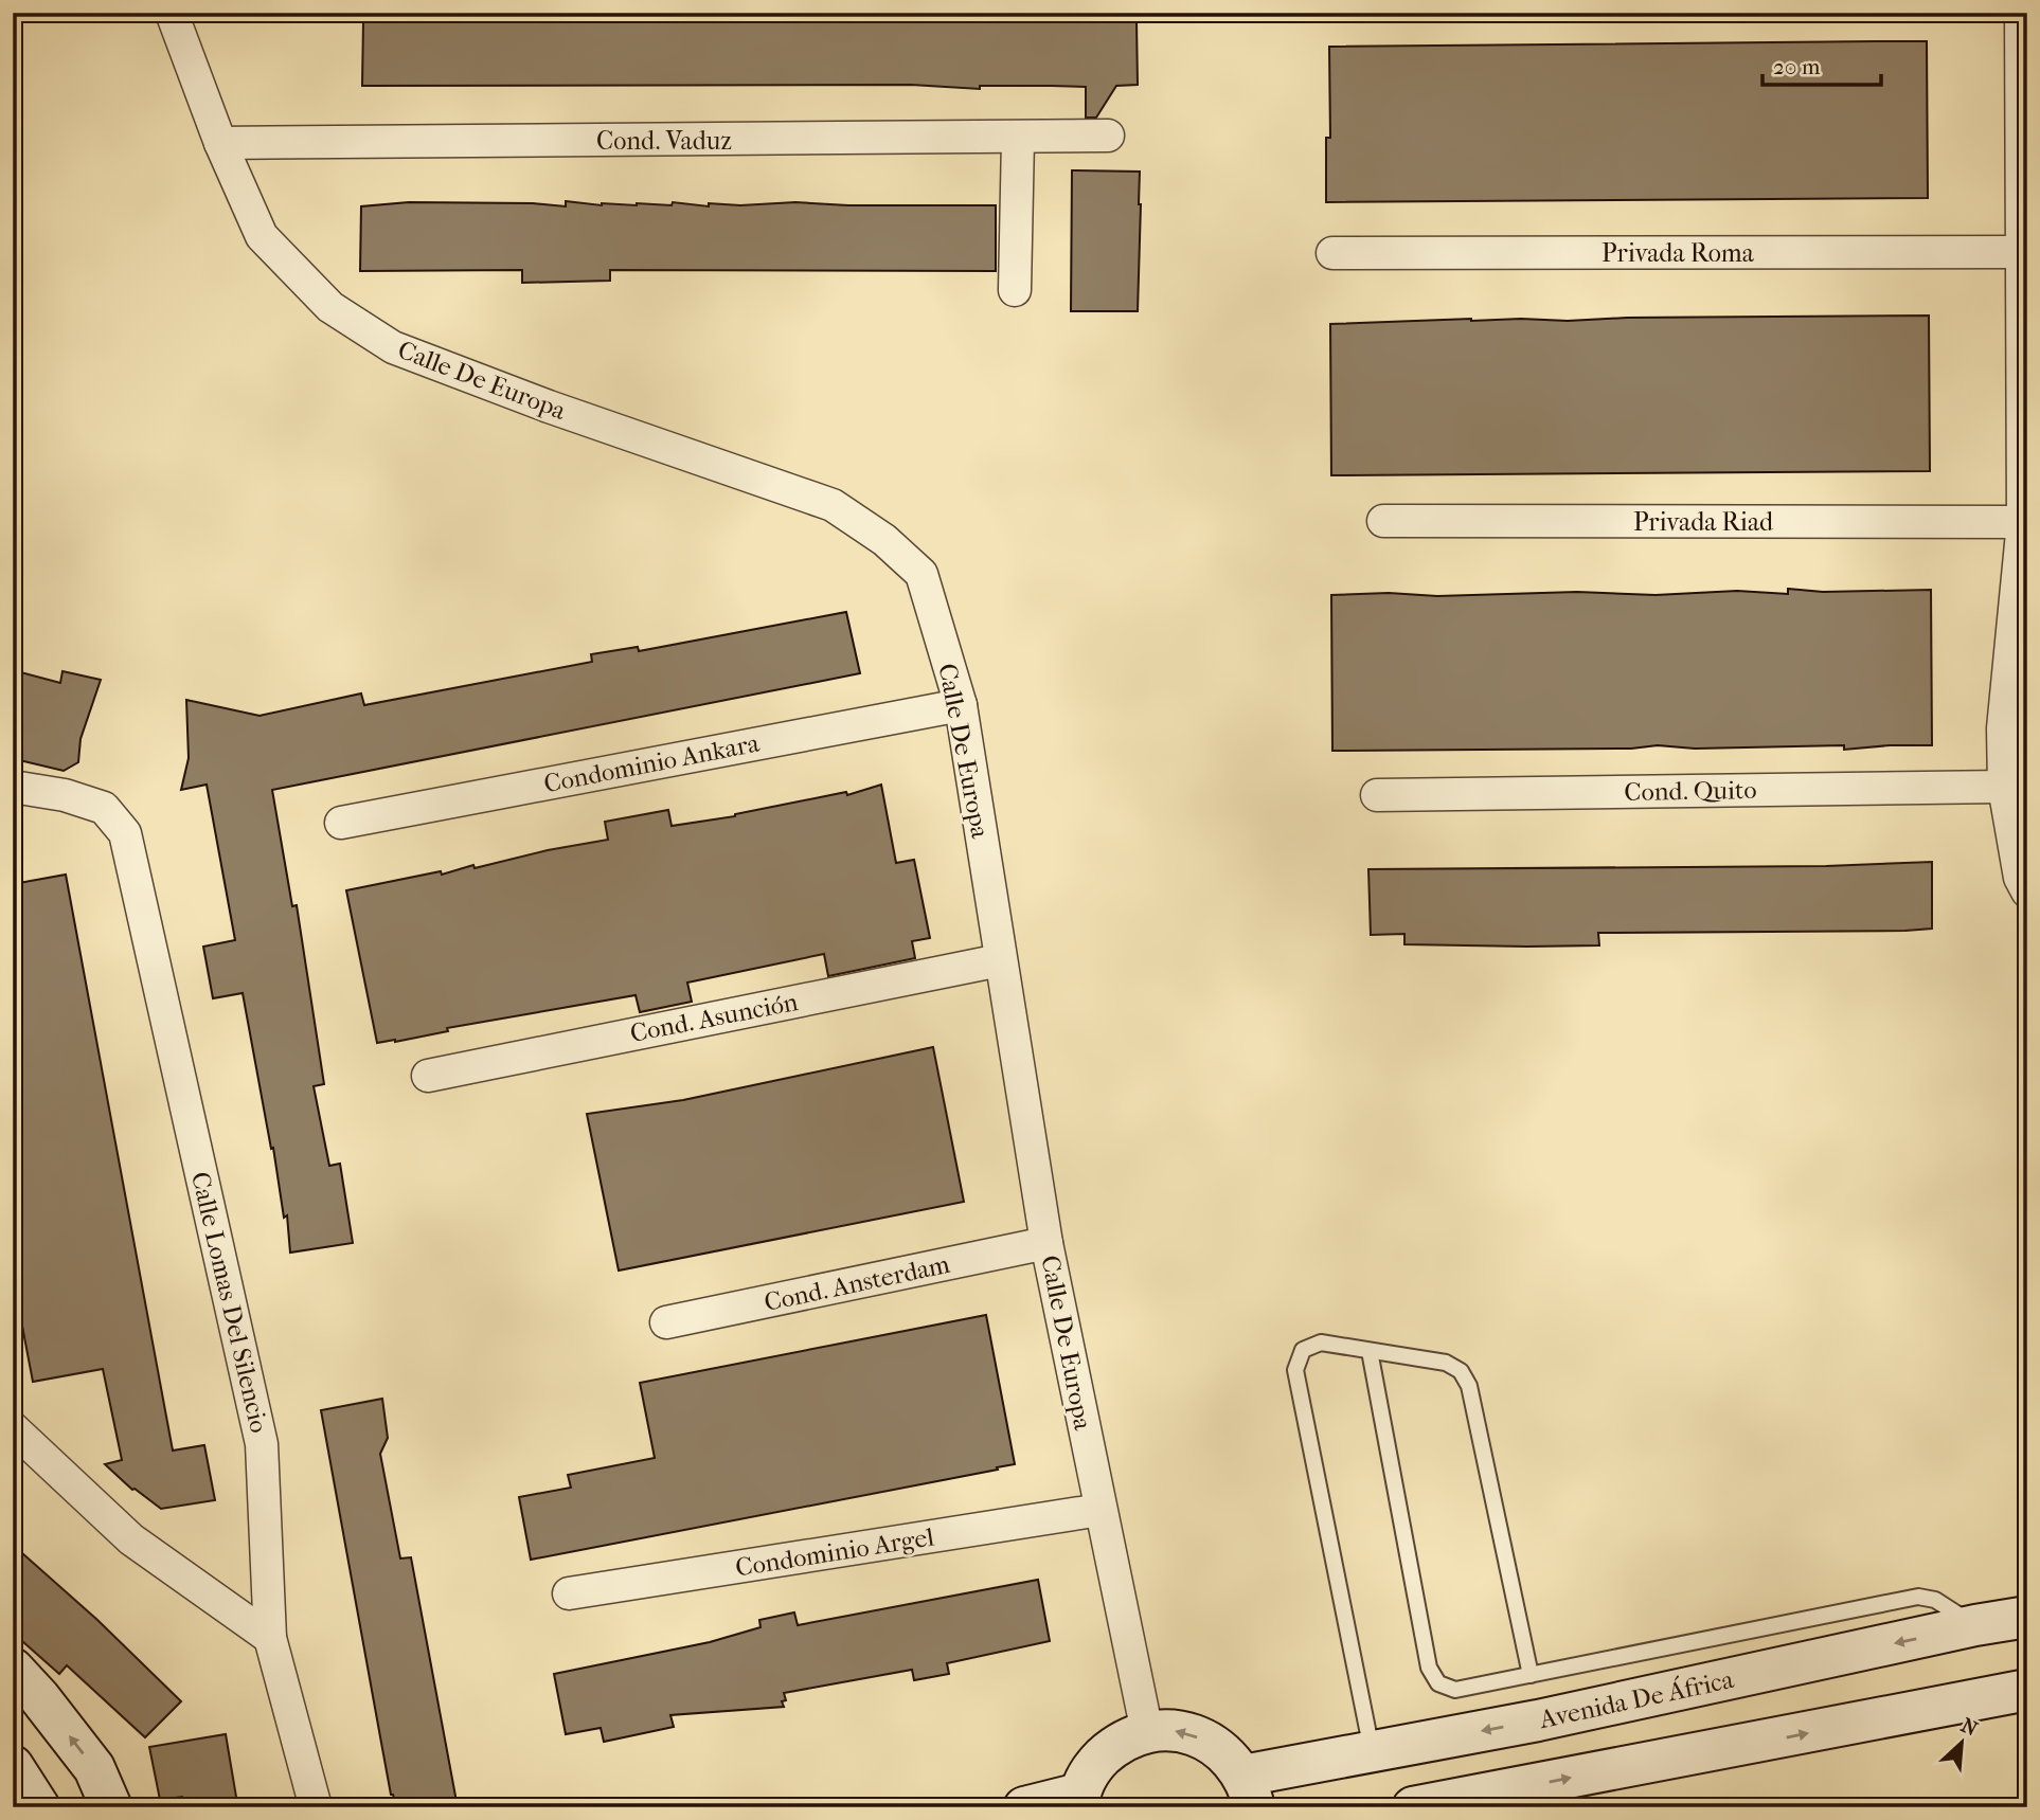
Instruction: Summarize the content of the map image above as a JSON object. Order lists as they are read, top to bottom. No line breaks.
{"streets":{"street":["Cond. Vaduz","Privada Roma","Calle De Europa","Privada Riad","Condominio Ankara","Cond. Quito","Cond. Asunción","Cond. Ansterdam","Calle Lomas Del Silencio","Condominio Argel","Avenida De África"]},"crossings":[["Cond. Vaduz","Calle De Europa"],["Calle De Europa","Condominio Ankara"],["Calle De Europa","Cond. Asunción"],["Calle De Europa","Cond. Ansterdam"],["Calle De Europa","Condominio Argel"]],"scale_bar":"20 m","north":"top right"}
